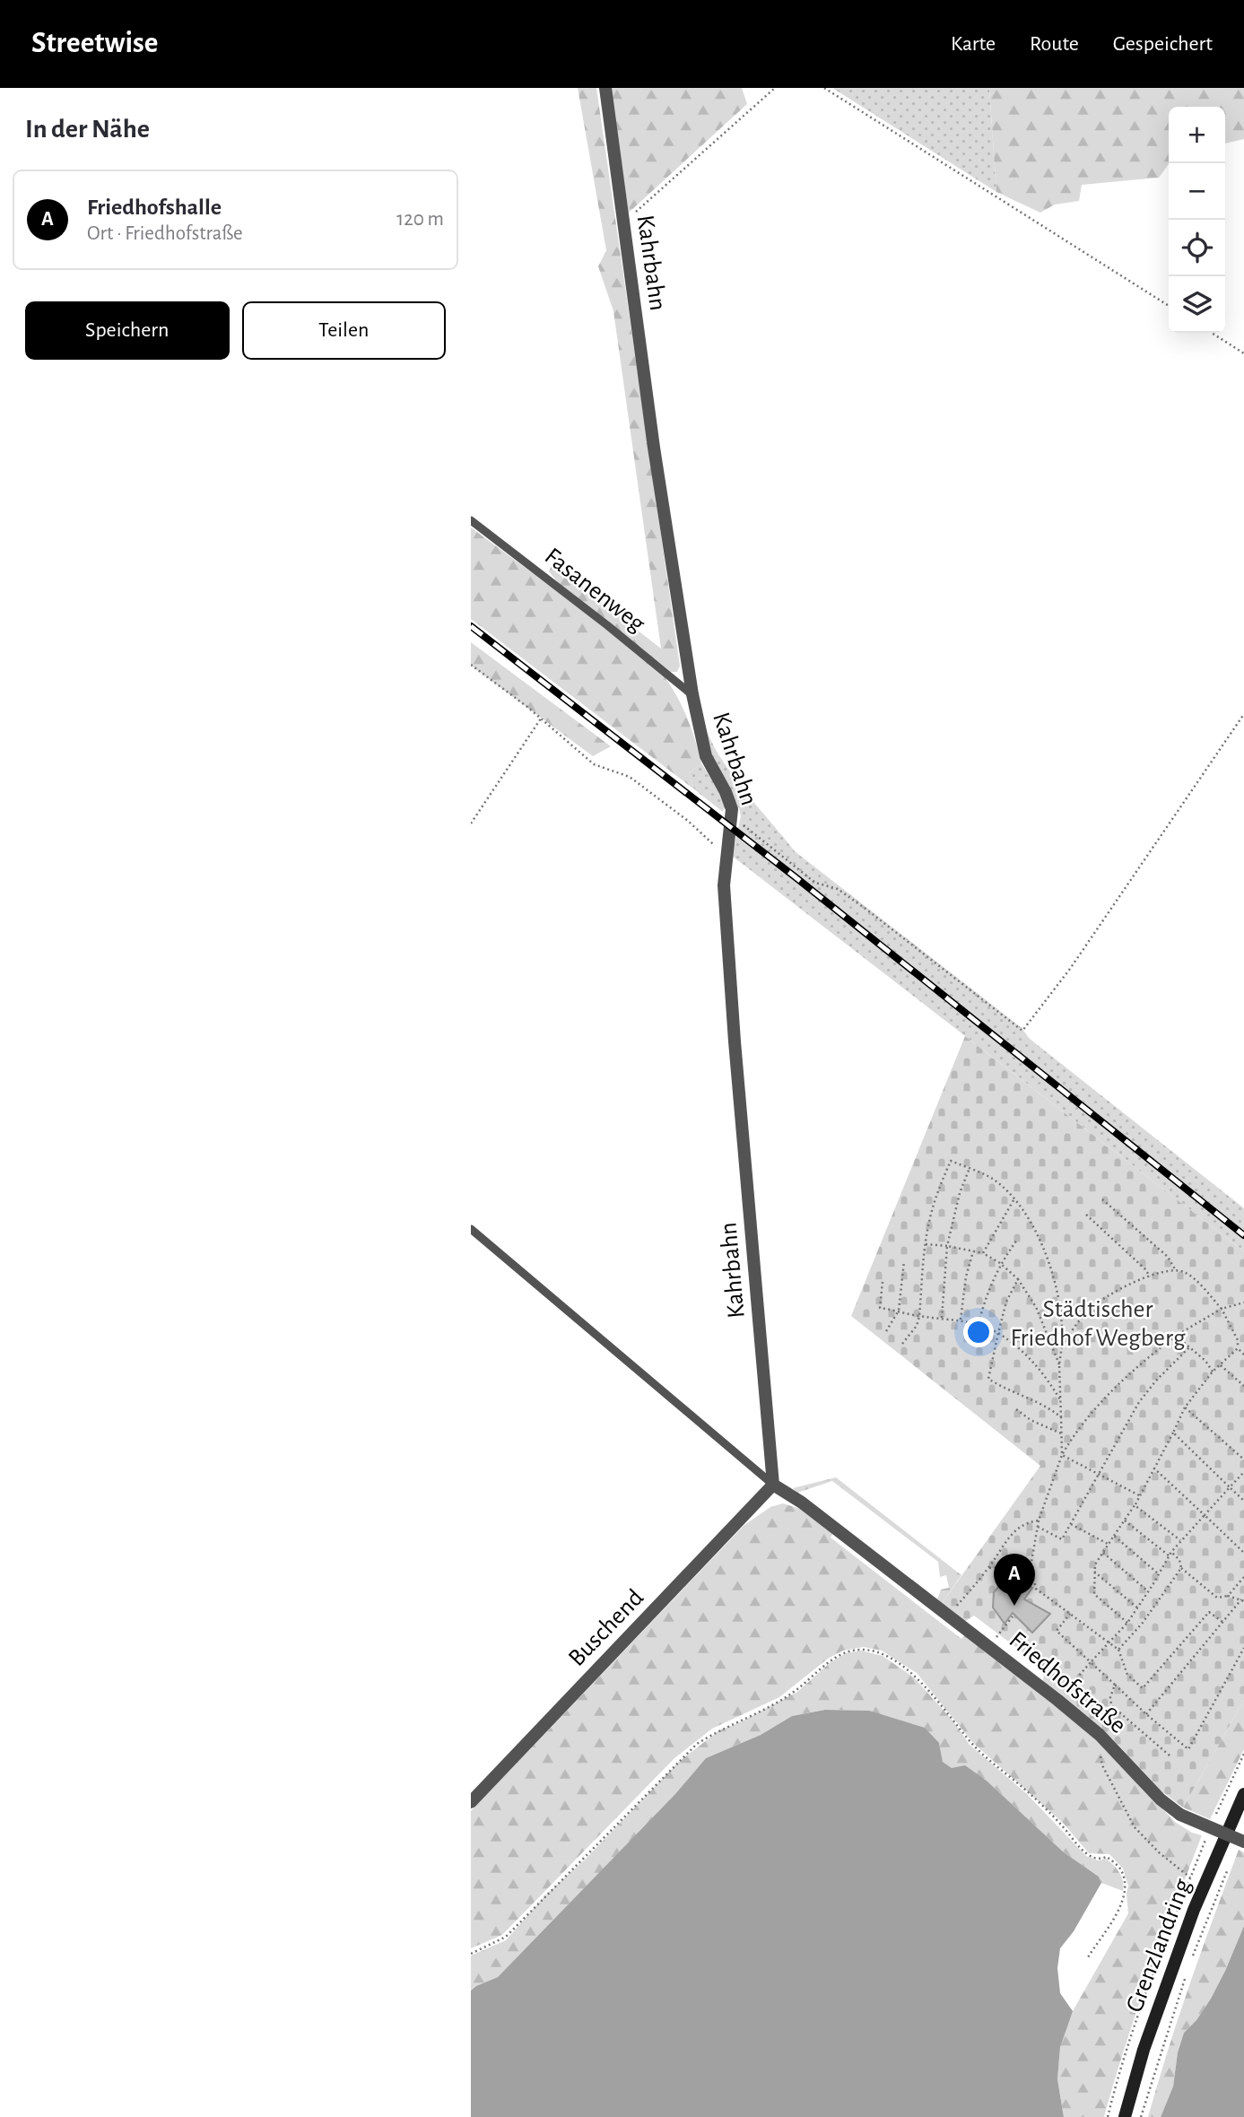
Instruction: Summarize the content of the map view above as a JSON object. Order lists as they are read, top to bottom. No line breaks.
{"streets":{"main road":["Grenzlandring"],"street":["Kahrbahn","Buschend","Friedhofstraße"],"lane":["Fasanenweg"]},"crossings":[["Kahrbahn","Fasanenweg"],["Kahrbahn","Buschend"],["Kahrbahn","Friedhofstraße"],["Buschend","Friedhofstraße"]],"parks":["Städtischer Friedhof Wegberg"],"page":{"header":"Streetwise","nav":["Karte","Route","Gespeichert"],"heading":"In der Nähe","map_buttons":["+","−"],"list":[{"mark":"A","name":"Friedhofshalle","note":"Ort · Friedhofstraße","value":"120 m"}],"buttons":["Speichern","Teilen"],"pins":"A"}}
